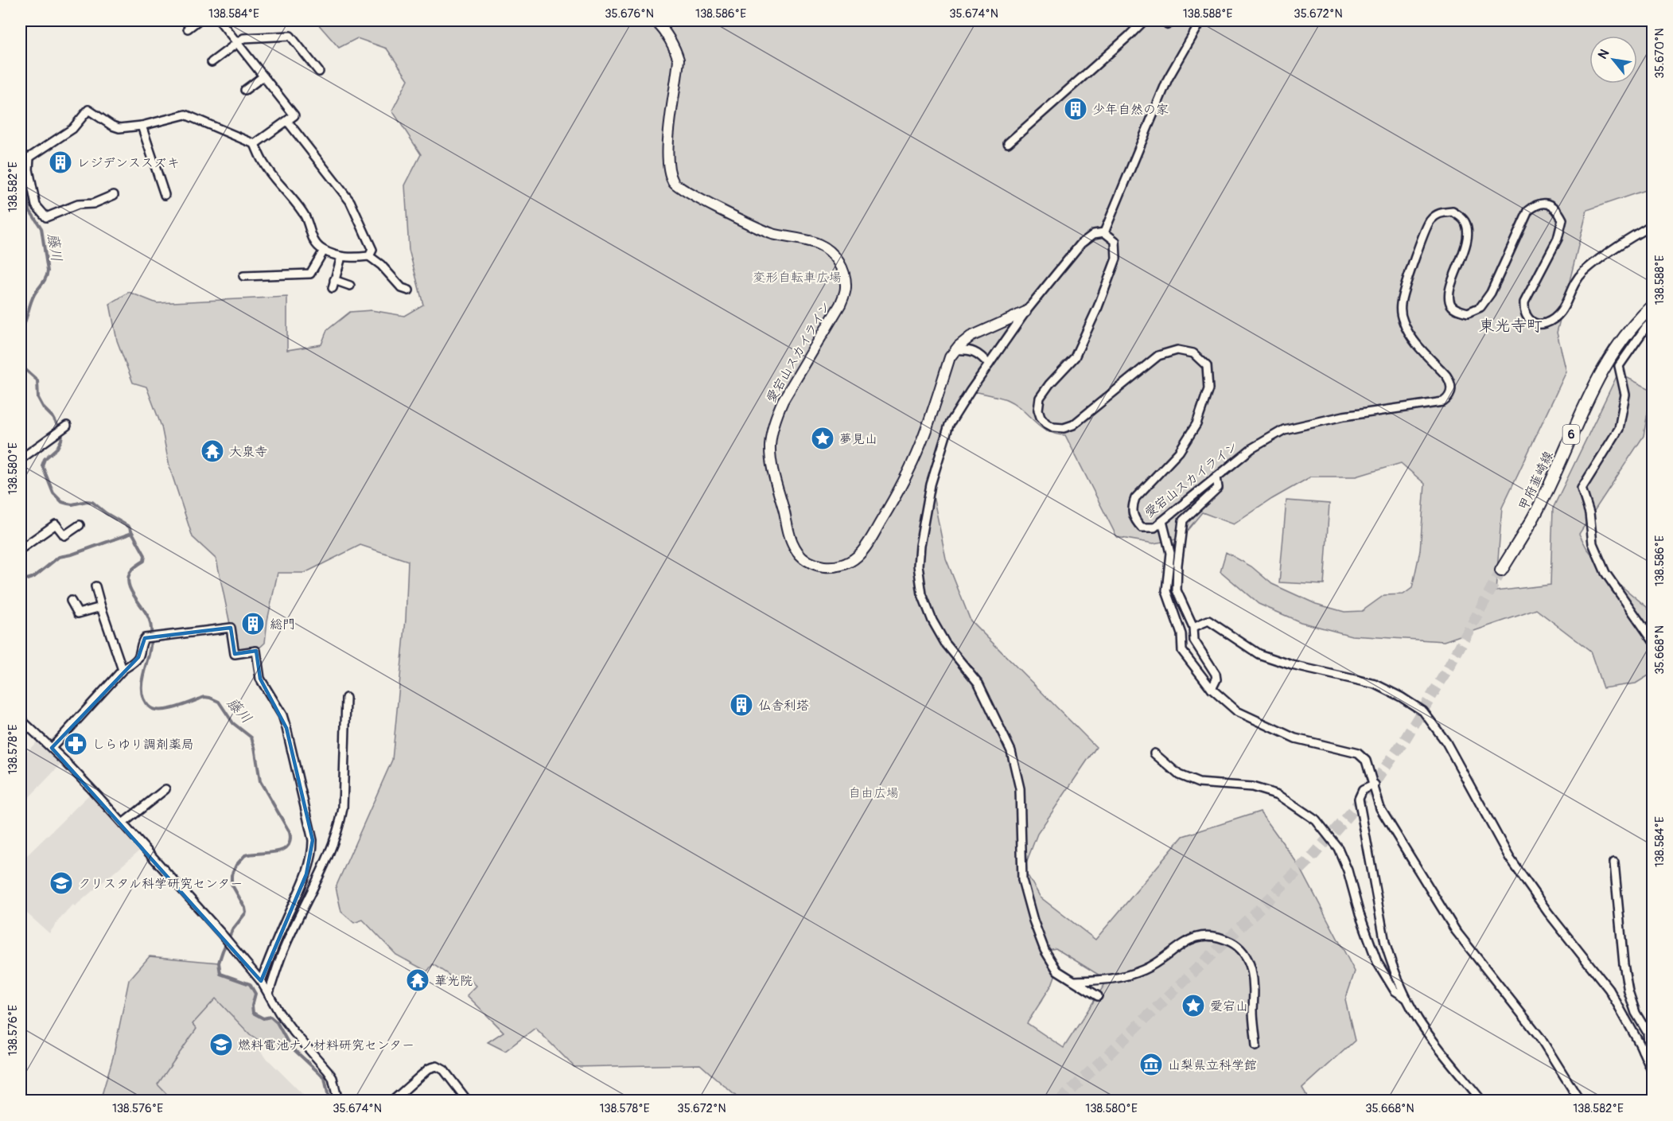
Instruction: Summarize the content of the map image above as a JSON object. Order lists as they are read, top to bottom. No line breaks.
{"streets":{"main road":["愛宕山スカイライン","6","甲府韮崎線"]},"districts":["東光寺町"],"water":["藤川"],"parks":["変形自転車広場","自由広場"],"places":{"building":["少年自然の家","レジデンススズキ","総門","仏舎利塔"],"place":["夢見山","愛宕山"],"temple":["大泉寺","華光院"],"pharmacy":["しらゆり調剤薬局"],"school or university":["クリスタル科学研究センター","燃料電池ナノ材料研究センター"],"museum":["山梨県立科学館"]},"north":"top left","coordinates":["138.584°E","35.676°N","138.586°E","35.674°N","138.588°E","35.672°N","35.670°N","138.582°E","138.580°E","35.668°N","138.578°E","138.576°E"]}
